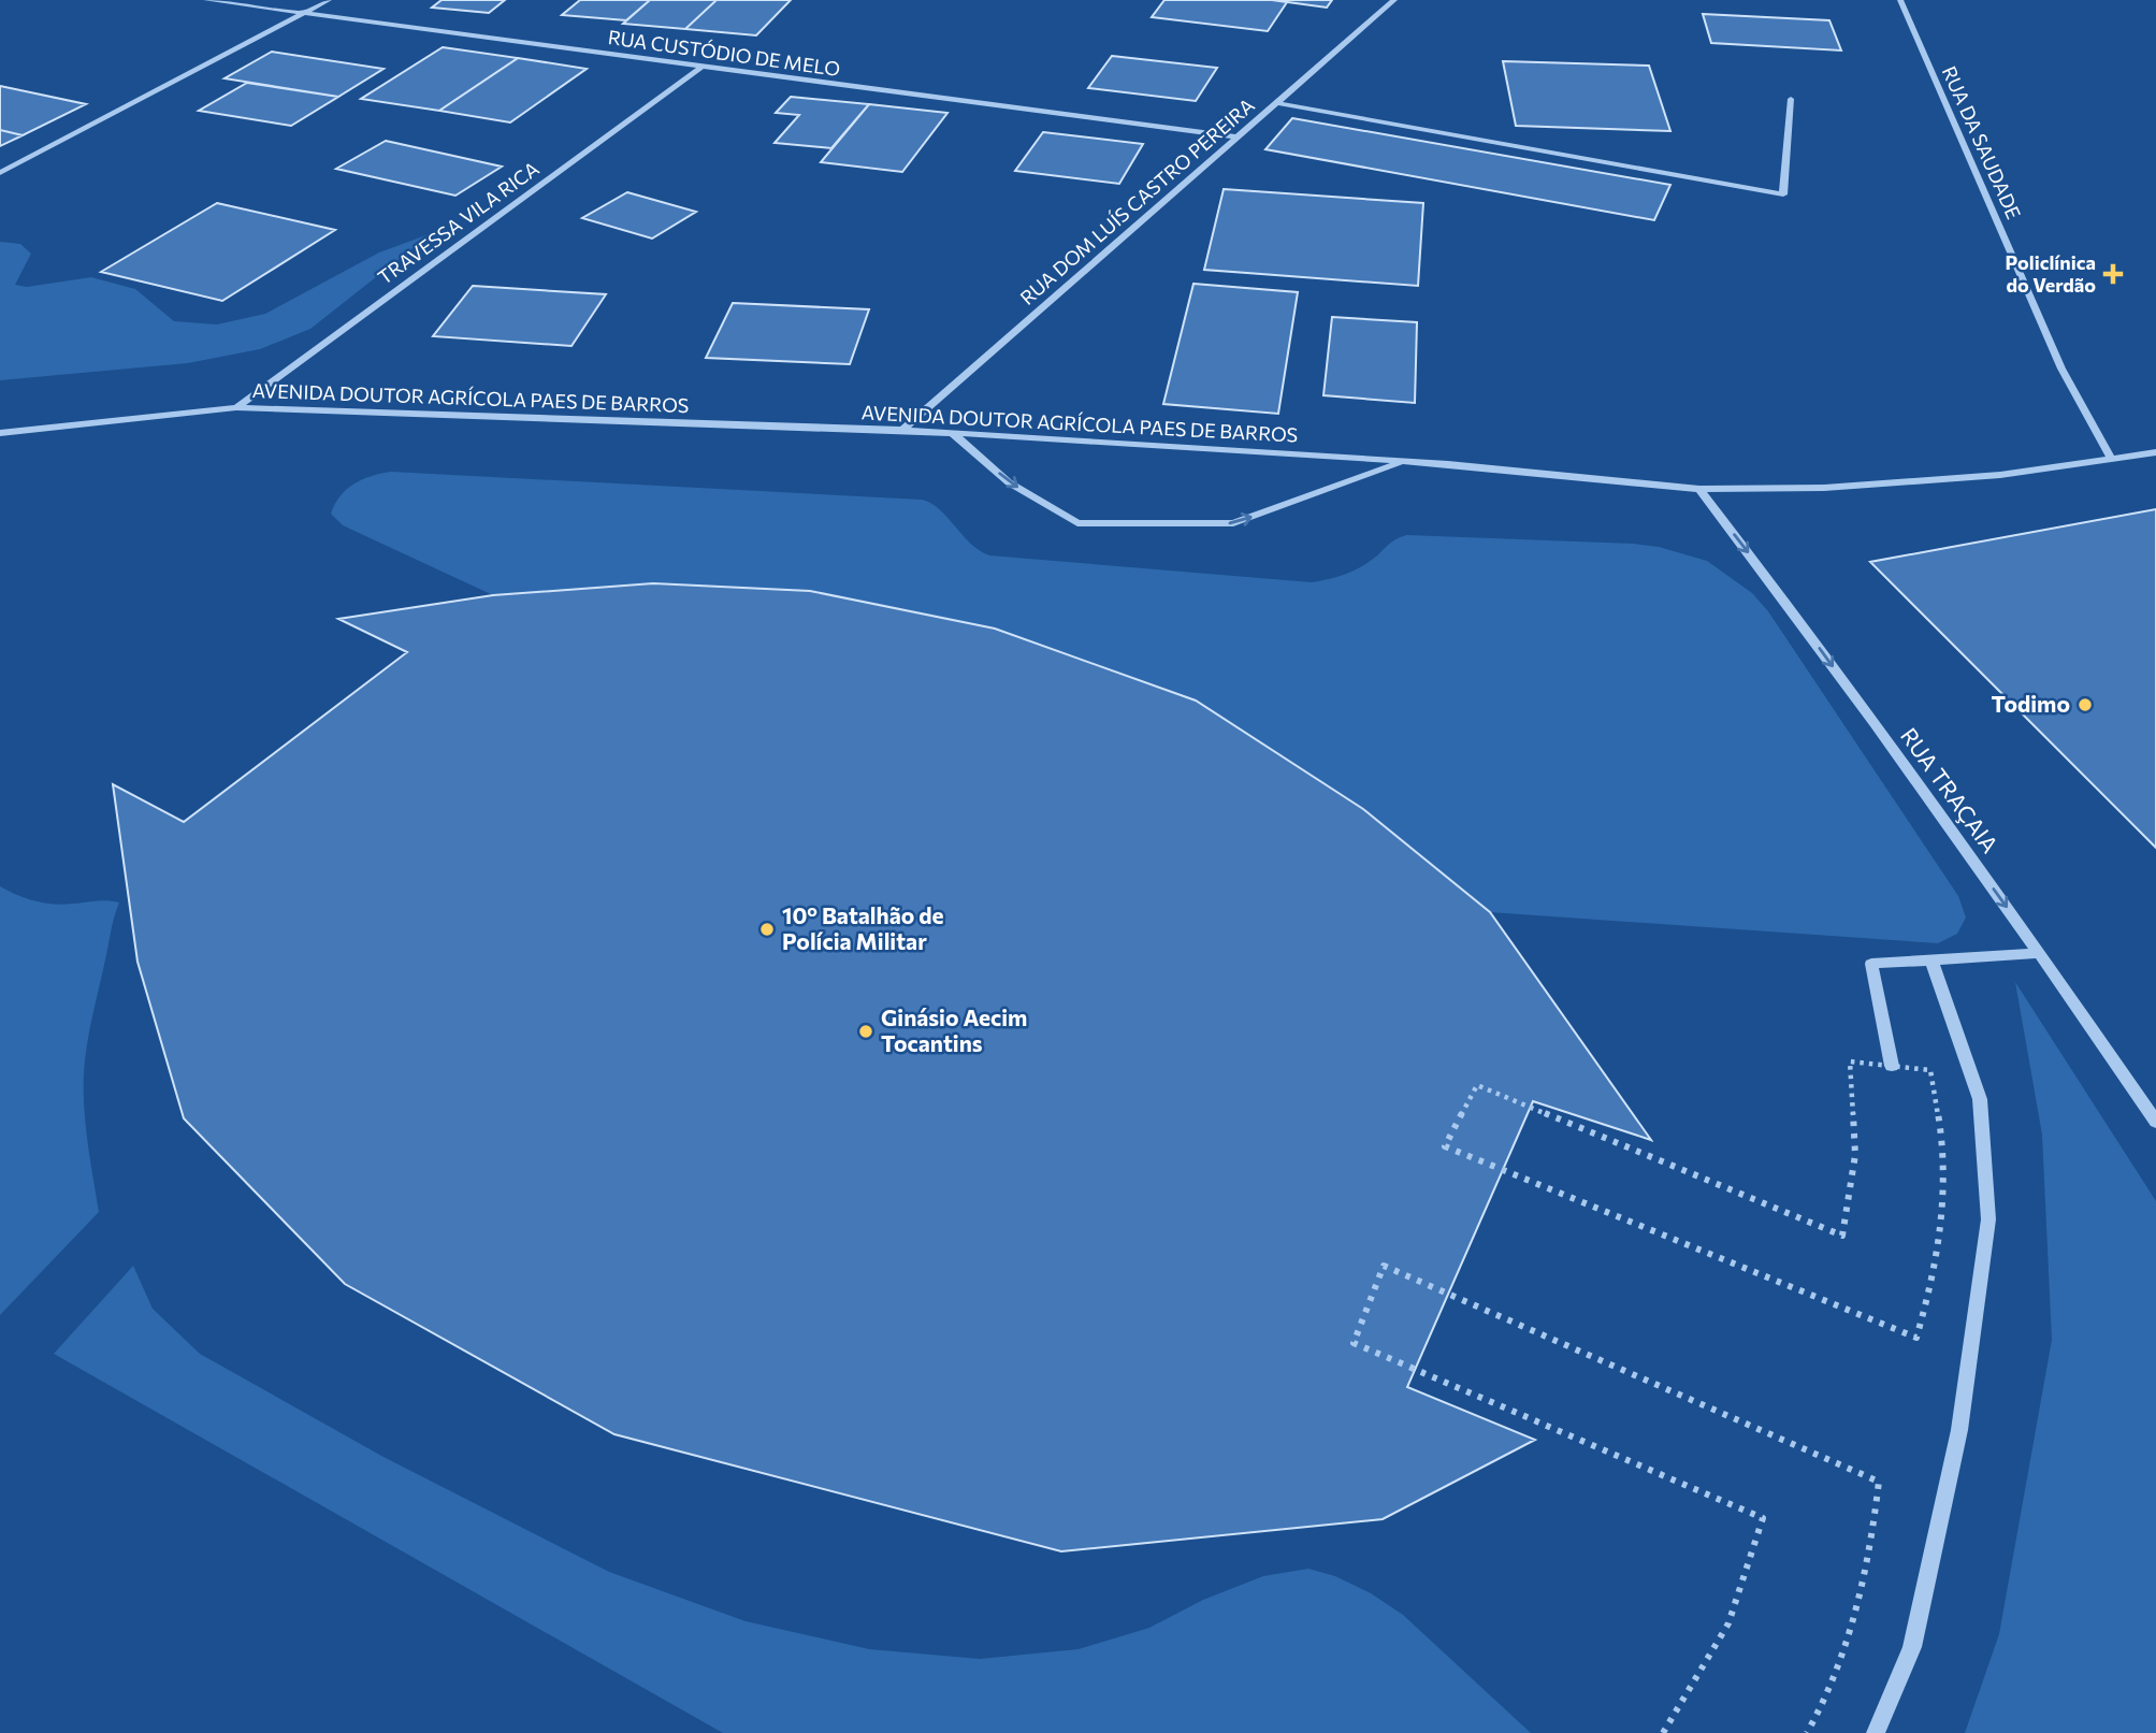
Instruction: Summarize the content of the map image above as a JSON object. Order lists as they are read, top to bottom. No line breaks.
{"streets":{"street":["RUA CUSTÓDIO DE MELO","RUA DA SAUDADE","RUA DOM LUÍS CASTRO PEREIRA","TRAVESSA VILA RICA","AVENIDA DOUTOR AGRÍCOLA PAES DE BARROS","RUA TRAÇAIA"]},"crossings":[["RUA CUSTÓDIO DE MELO","RUA DOM LUÍS CASTRO PEREIRA"],["RUA CUSTÓDIO DE MELO","TRAVESSA VILA RICA"],["RUA DA SAUDADE","AVENIDA DOUTOR AGRÍCOLA PAES DE BARROS"],["RUA DOM LUÍS CASTRO PEREIRA","AVENIDA DOUTOR AGRÍCOLA PAES DE BARROS"],["TRAVESSA VILA RICA","AVENIDA DOUTOR AGRÍCOLA PAES DE BARROS"],["AVENIDA DOUTOR AGRÍCOLA PAES DE BARROS","RUA TRAÇAIA"]],"one_way":["RUA TRAÇAIA"],"places":{"health":["Policlínica do Verdão"],"other":["Todimo","10º Batalhão de Polícia Militar","Ginásio Aecim Tocantins"]}}
